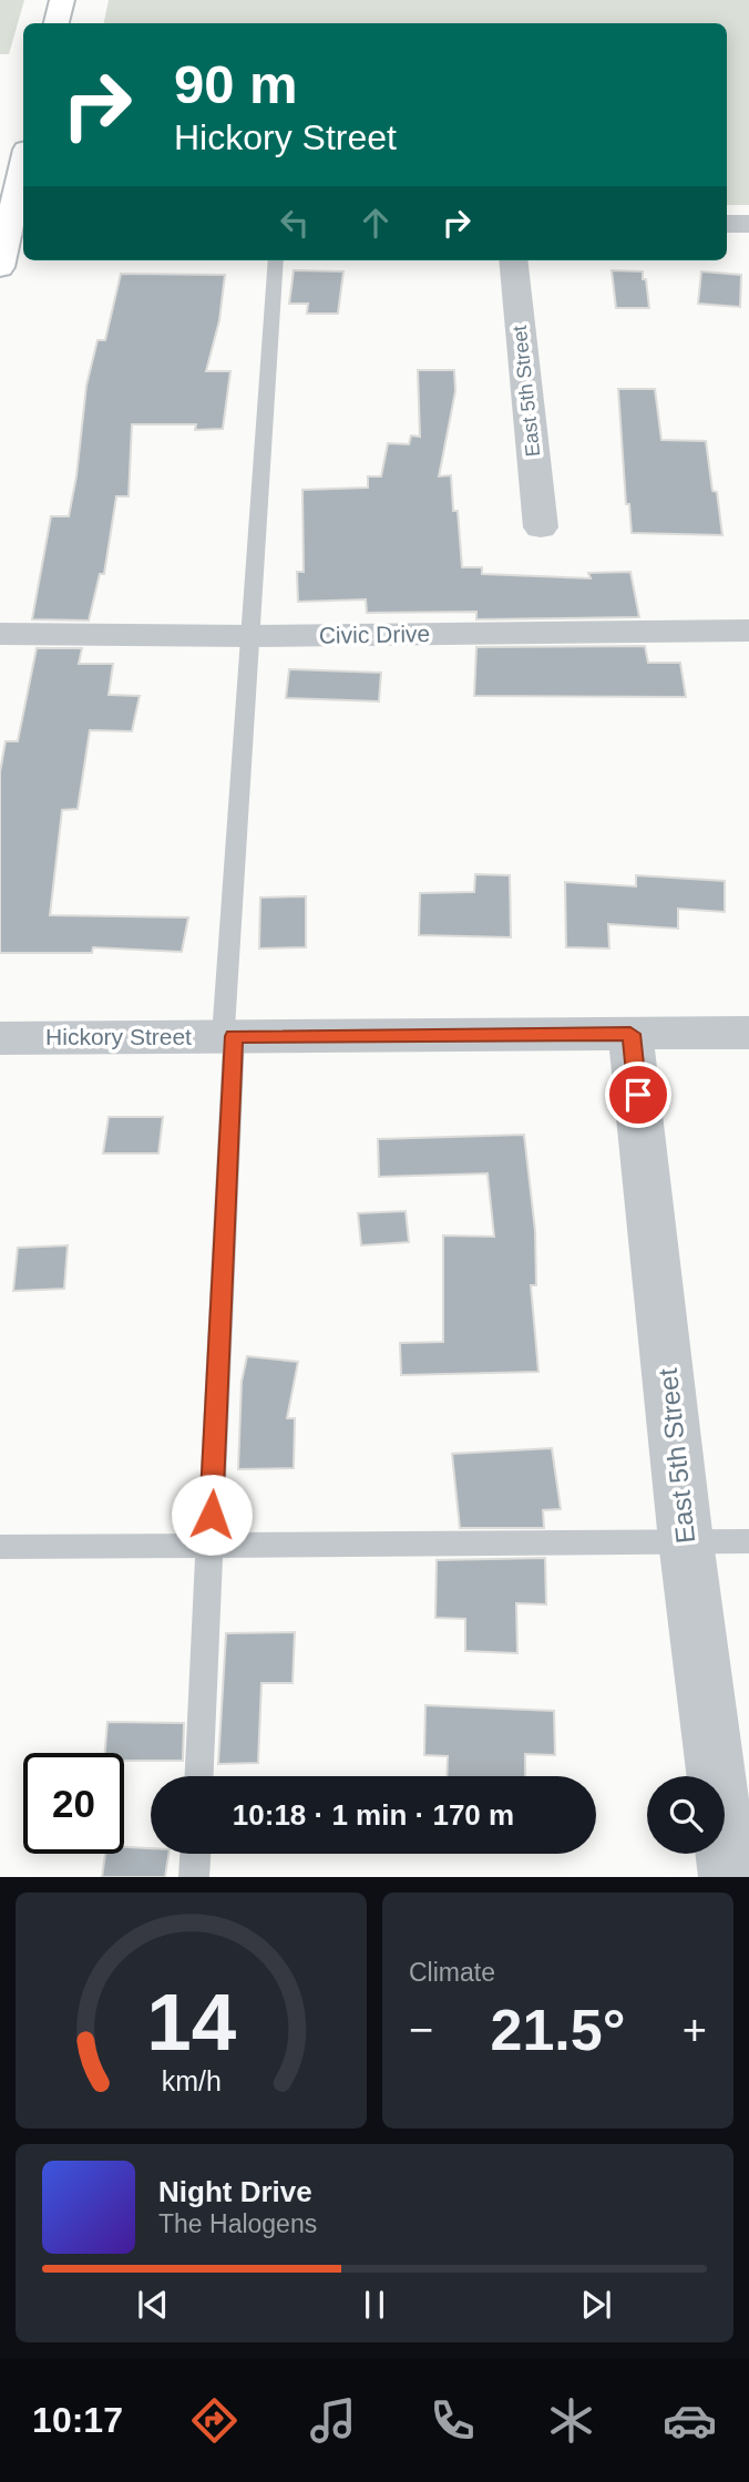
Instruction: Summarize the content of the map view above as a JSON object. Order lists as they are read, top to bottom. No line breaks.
{"streets":{"street":["East 5th Street","Civic Drive","Hickory Street"]},"crossings":[["East 5th Street","Hickory Street"]],"page":{"turn":["90 m","Hickory Street"],"limit":"20","trip":"10:18 · 1 min · 170 m","tile":"Climate","heat":["−","21.5°","+"],"song":["Night Drive","The Halogens"],"tabs":"10:17","gauge":["14","km/h"]}}
